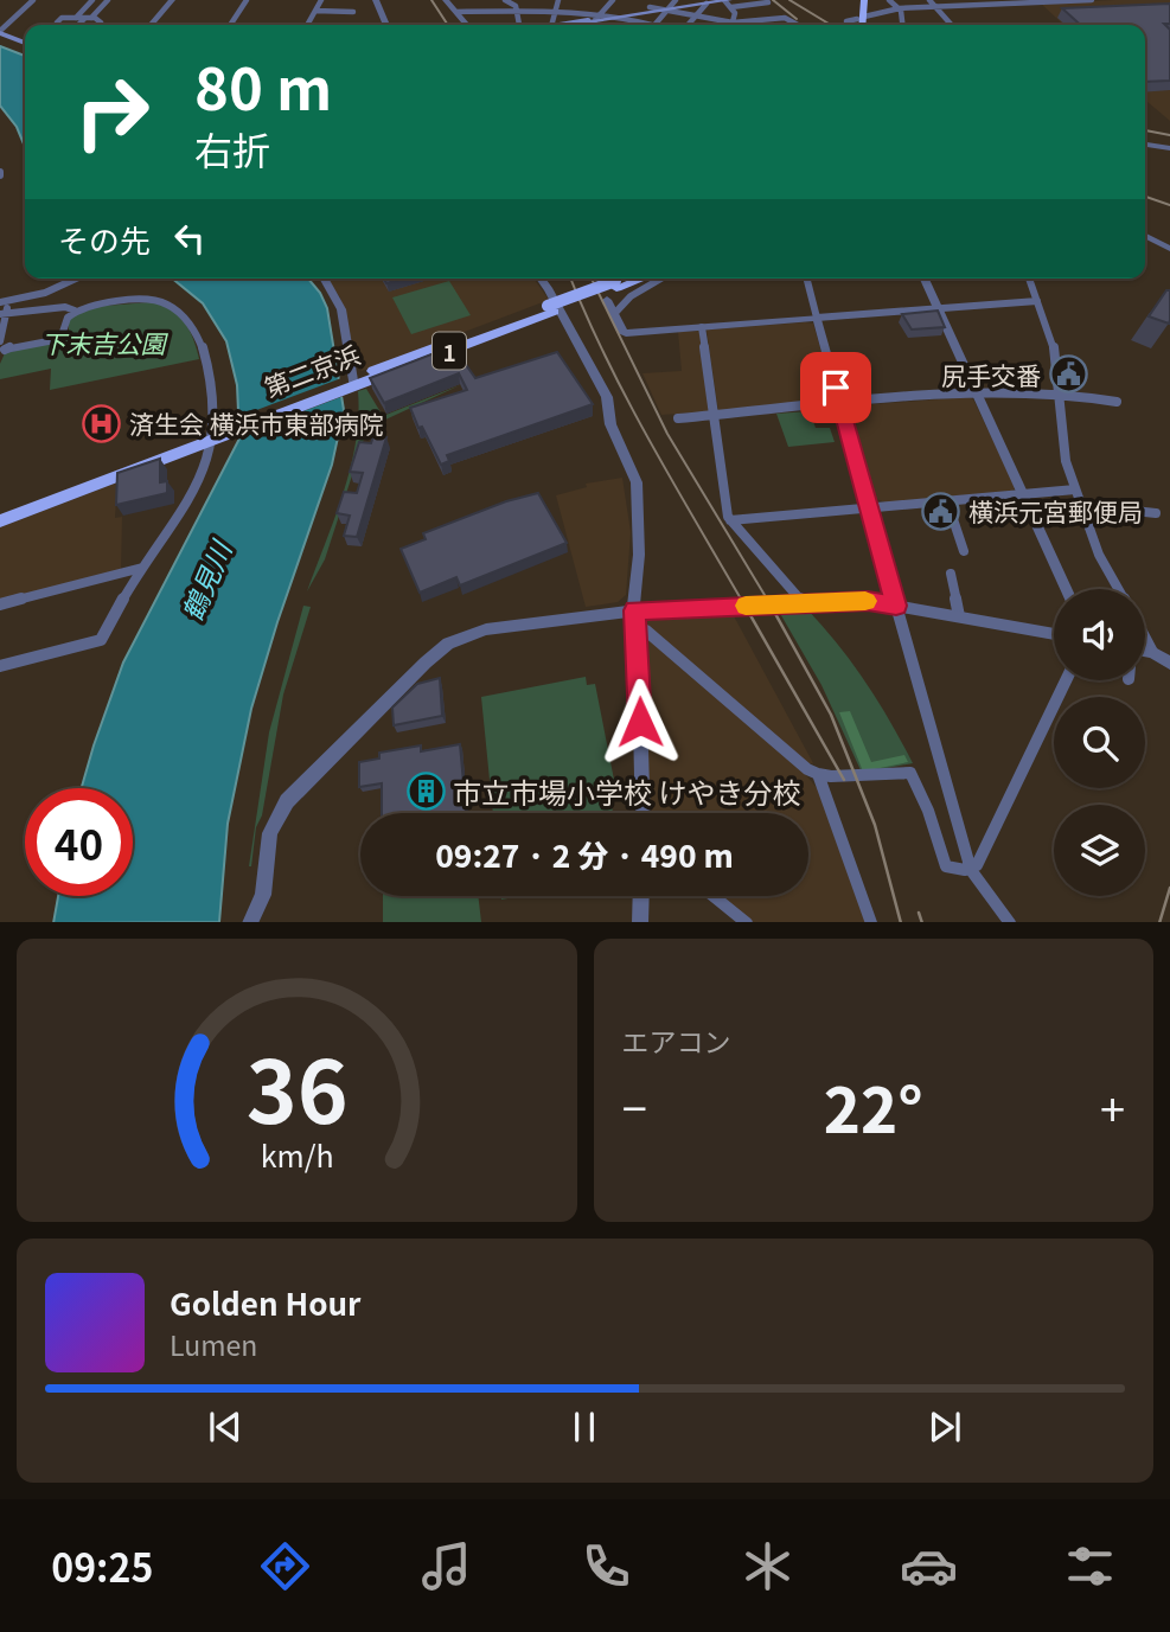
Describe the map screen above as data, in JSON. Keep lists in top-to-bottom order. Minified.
{"streets":{"highway":["1","第二京浜"]},"water":["鶴見川"],"parks":["下末吉公園"],"places":{"public building":["尻手交番","横浜元宮郵便局"],"hospital":["済生会 横浜市東部病院"],"building":["市立市場小学校 けやき分校"]},"page":{"turn":["80 m","右折"],"then":"その先","limit":"40","trip":"09:27 · 2 分 · 490 m","tile":"エアコン","heat":["−","22°","+"],"song":["Golden Hour","Lumen"],"tabs":"09:25","gauge":["36","km/h"]}}
